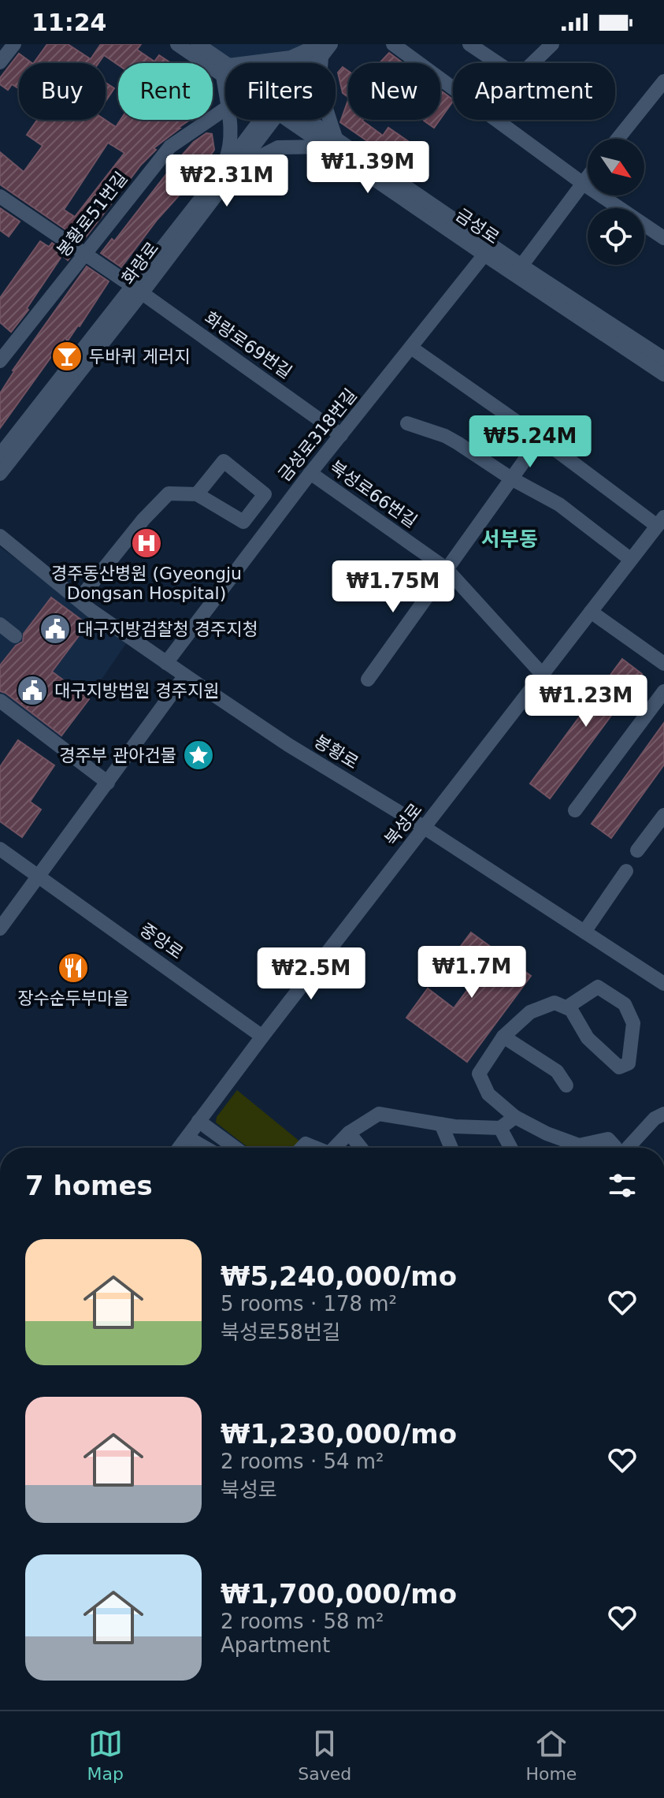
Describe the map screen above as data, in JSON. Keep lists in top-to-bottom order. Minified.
{"streets":{"street":["봉황로51번길","금성로","화랑로","화랑로69번길","금성로318번길","북성로66번길","봉황로","북성로","중앙로"]},"crossings":[["봉황로51번길","화랑로69번길"],["금성로","금성로318번길"],["화랑로","화랑로69번길"],["화랑로69번길","금성로318번길"],["금성로318번길","북성로66번길"],["금성로318번길","봉황로"],["북성로66번길","북성로"],["봉황로","북성로"],["북성로","중앙로"]],"districts":["서부동"],"places":{"bar":["두바퀴 게러지"],"hospital":["경주동산병원 (Gyeongju Dongsan Hospital)"],"public building":["대구지방검찰청 경주지청","대구지방법원 경주지원"],"place":["경주부 관아건물"],"restaurant":["장수순두부마을"]},"north":"bottom right","page":{"status":"11:24","chip":["Buy","Rent","Filters","New","Apartment"],"price":["₩1.39M","₩2.31M","₩5.24M","₩1.75M","₩1.23M","₩1.7M","₩2.5M"],"heading":"7 homes","list":[{"name":"₩5,240,000/mo","note":"5 rooms · 178 m² · 북성로58번길"},{"name":"₩1,230,000/mo","note":"2 rooms · 54 m² · 북성로"},{"name":"₩1,700,000/mo","note":"2 rooms · 58 m² · Apartment"}],"tabs":["Map","Saved","Home"]}}
